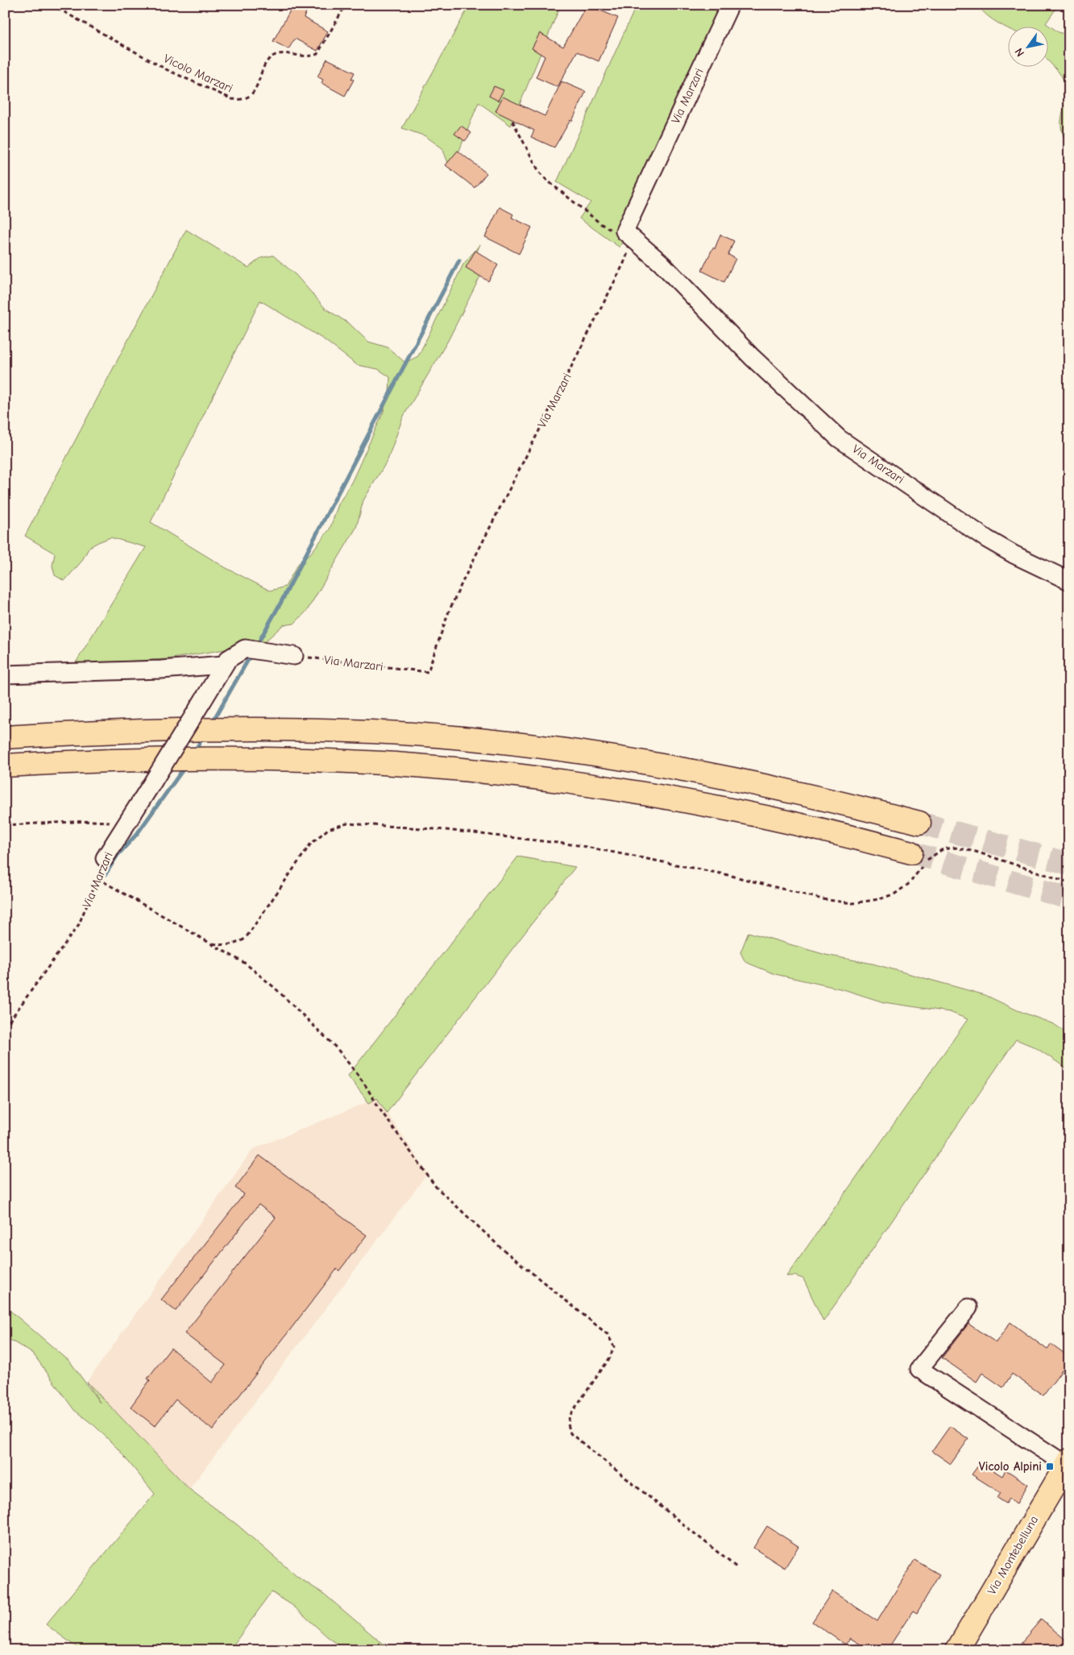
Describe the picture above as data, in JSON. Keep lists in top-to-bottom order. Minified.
{"streets":{"main road":["Via Montebelluna"],"street":["Via Marzari"],"path":["Vicolo Marzari"]},"places":{"transit":["Vicolo Alpini"]},"north":"bottom left"}
